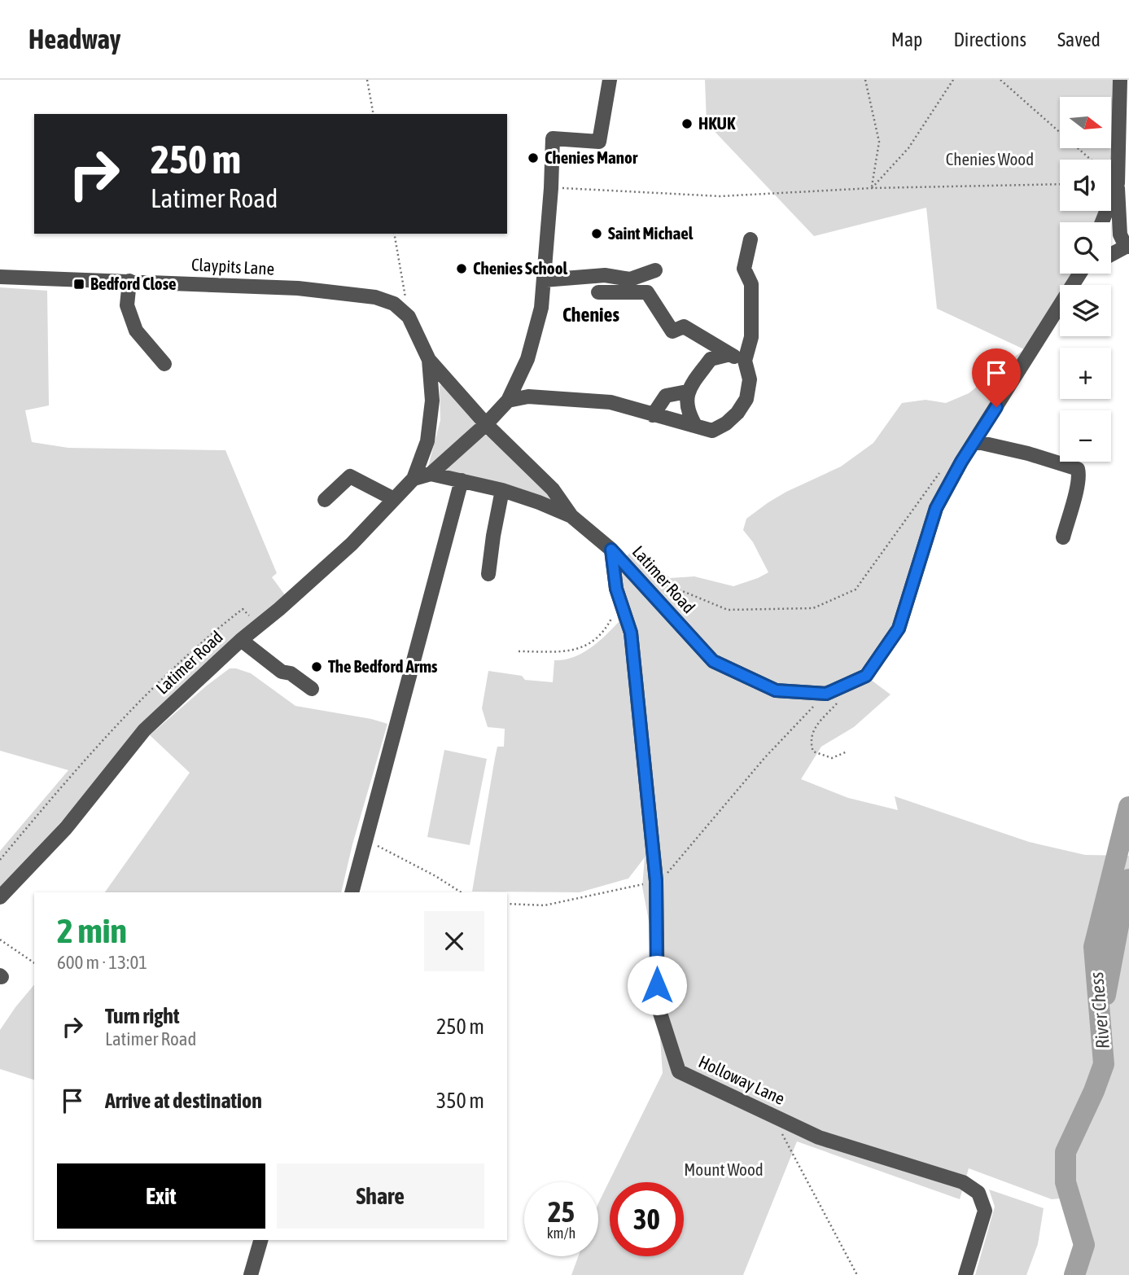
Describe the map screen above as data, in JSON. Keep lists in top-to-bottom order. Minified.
{"streets":{"street":["Claypits Lane","Latimer Road","Holloway Lane"]},"crossings":[["Claypits Lane","Latimer Road"],["Latimer Road","Holloway Lane"]],"districts":["Chenies"],"water":["River Chess"],"parks":["Chenies Wood","Mount Wood"],"places":{"other":["HKUK","Chenies Manor","Saint Michael","Chenies School","The Bedford Arms"],"transit":["Bedford Close"]},"north":"right","page":{"header":"Headway","nav":["Map","Directions","Saved"],"map_buttons":["+","−"],"turn":["250 m","Latimer Road"],"heading":["2 min","600 m · 13:01"],"list":[{"name":"Turn right","note":"Latimer Road","value":"250 m"},{"name":"Arrive at destination","value":"350 m"}],"buttons":["Exit","Share"],"speed":"25 km/h","limit":"30"}}
